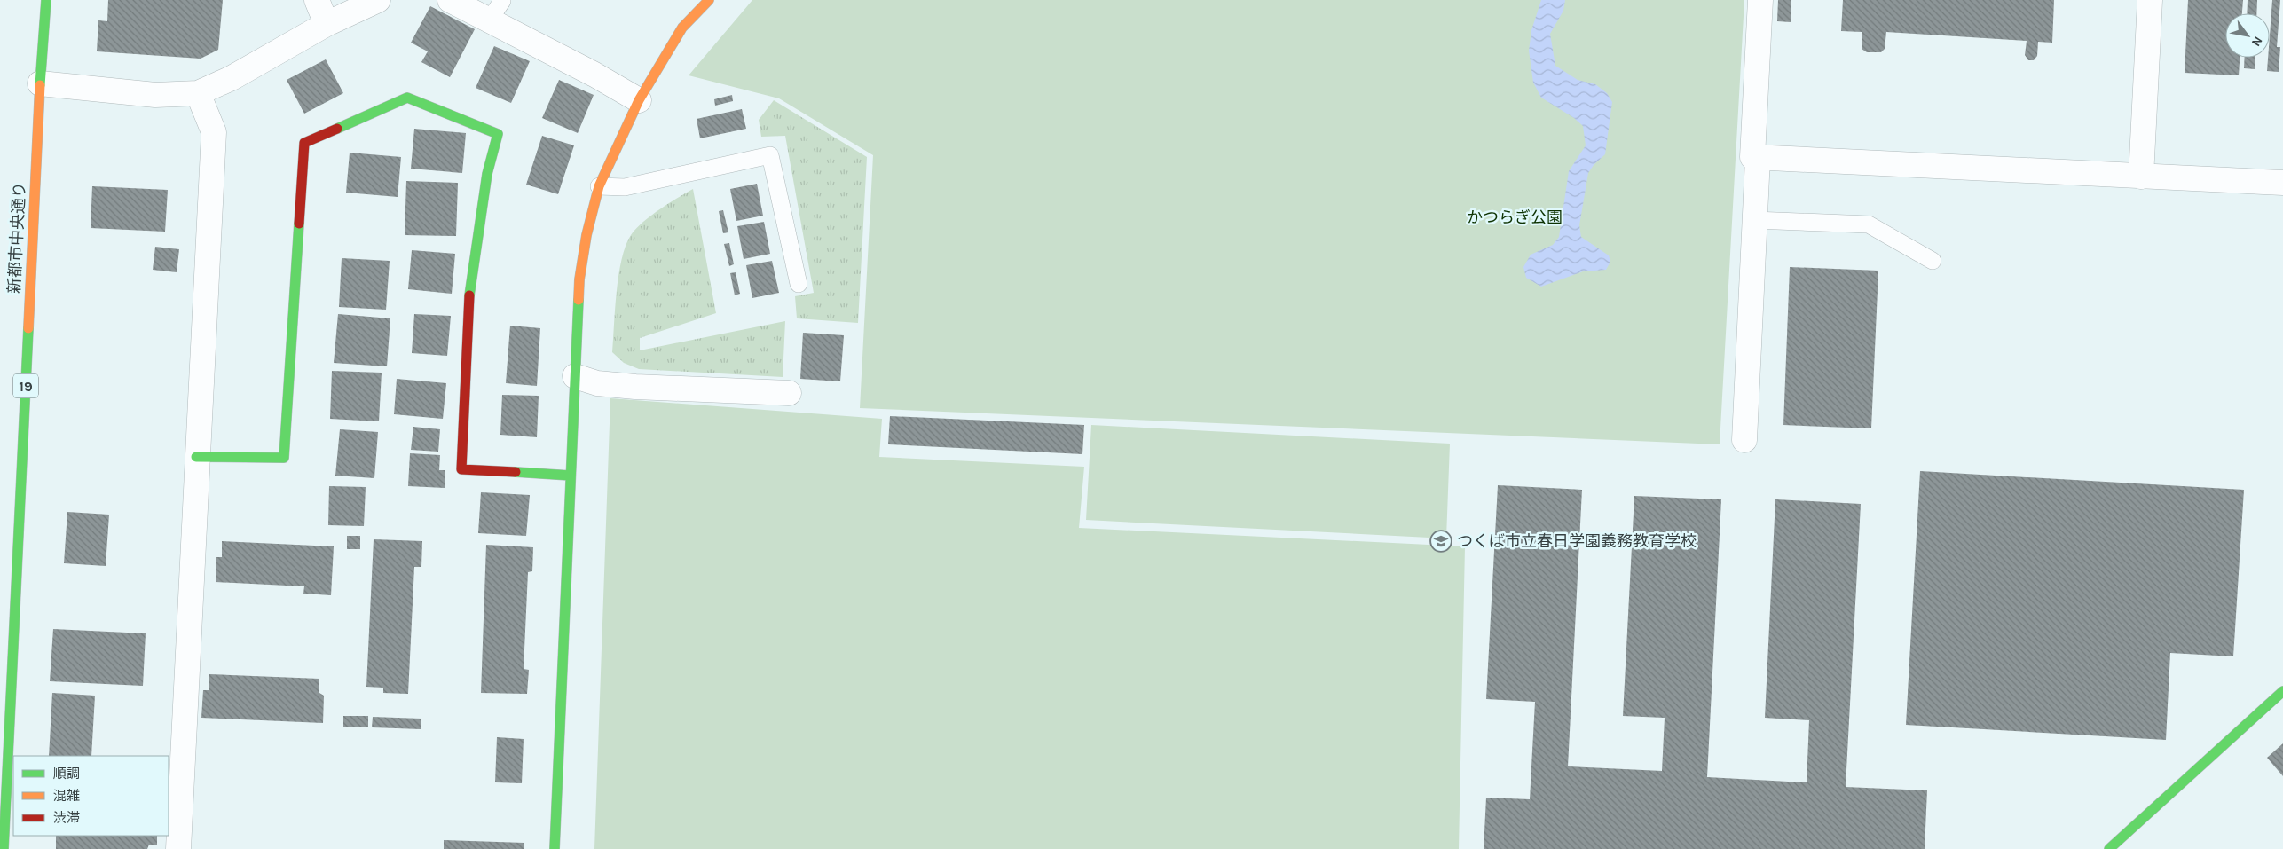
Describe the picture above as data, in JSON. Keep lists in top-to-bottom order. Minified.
{"streets":{"street":["新都市中央通り","19"]},"parks":["かつらぎ公園"],"places":{"school or university":["つくば市立春日学園義務教育学校"]},"legend":["順調","混雑","渋滞"],"north":"bottom right"}
